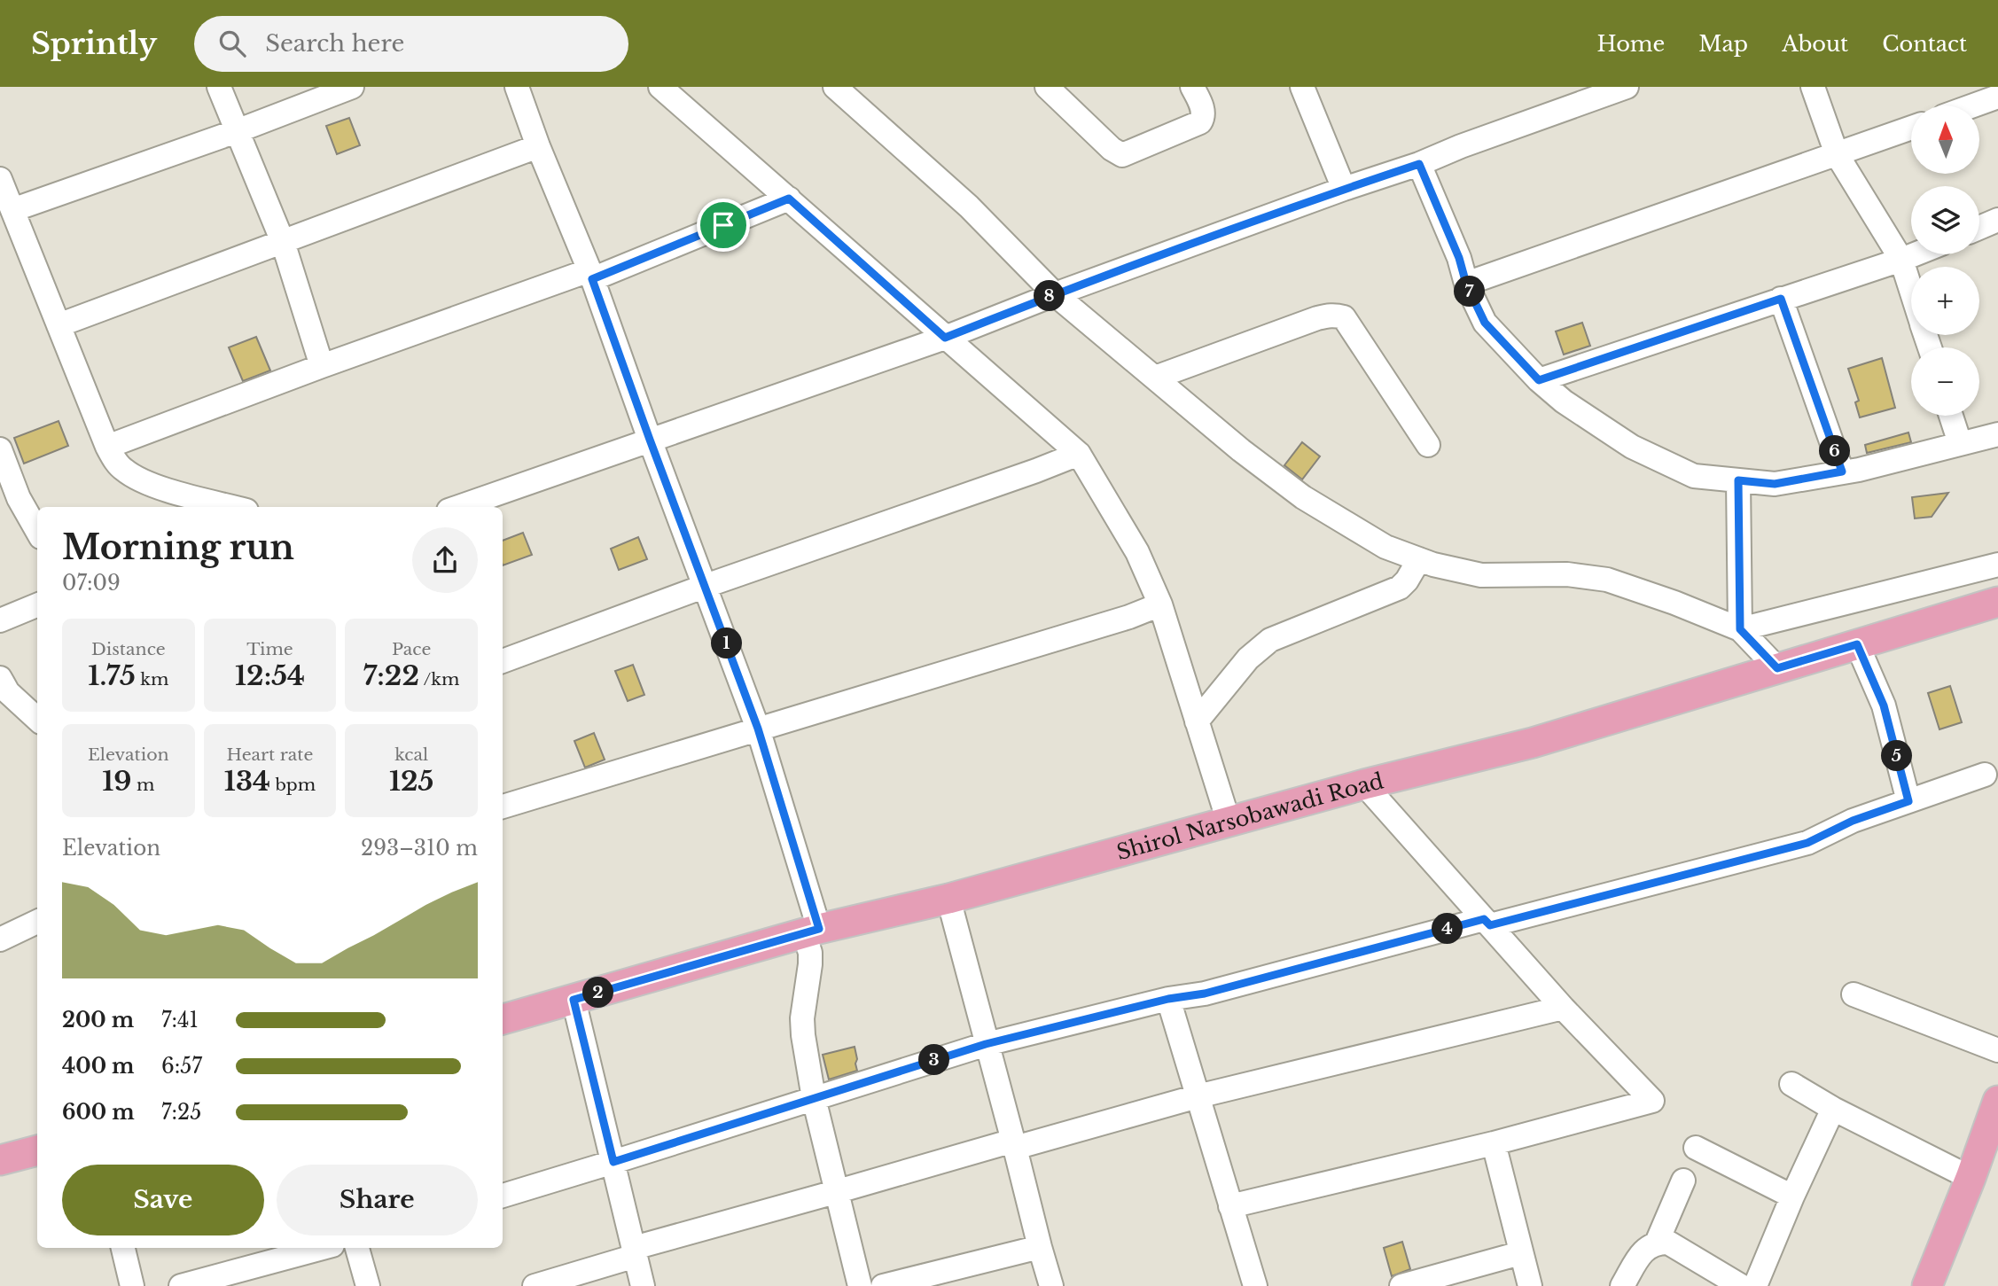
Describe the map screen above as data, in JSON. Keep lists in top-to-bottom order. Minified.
{"streets":{"main road":["Shirol Narsobawadi Road"]},"north":"top","page":{"header":"Sprintly","search":"Search here","nav":["Home","Map","About","Contact"],"map_buttons":["+","−"],"pins":["7","8","6","1","5","4","2","3"],"heading":["Morning run","07:09"],"stats":[["Distance","1.75 km"],["Time","12:54"],["Pace","7:22 /km"],["Elevation","19 m"],["Heart rate","134 bpm"],["kcal","125"]],"chart":["Elevation","293–310 m"],"list":[{"name":"200 m","note":"7:41"},{"name":"400 m","note":"6:57"},{"name":"600 m","note":"7:25"}],"buttons":["Save","Share"]}}
